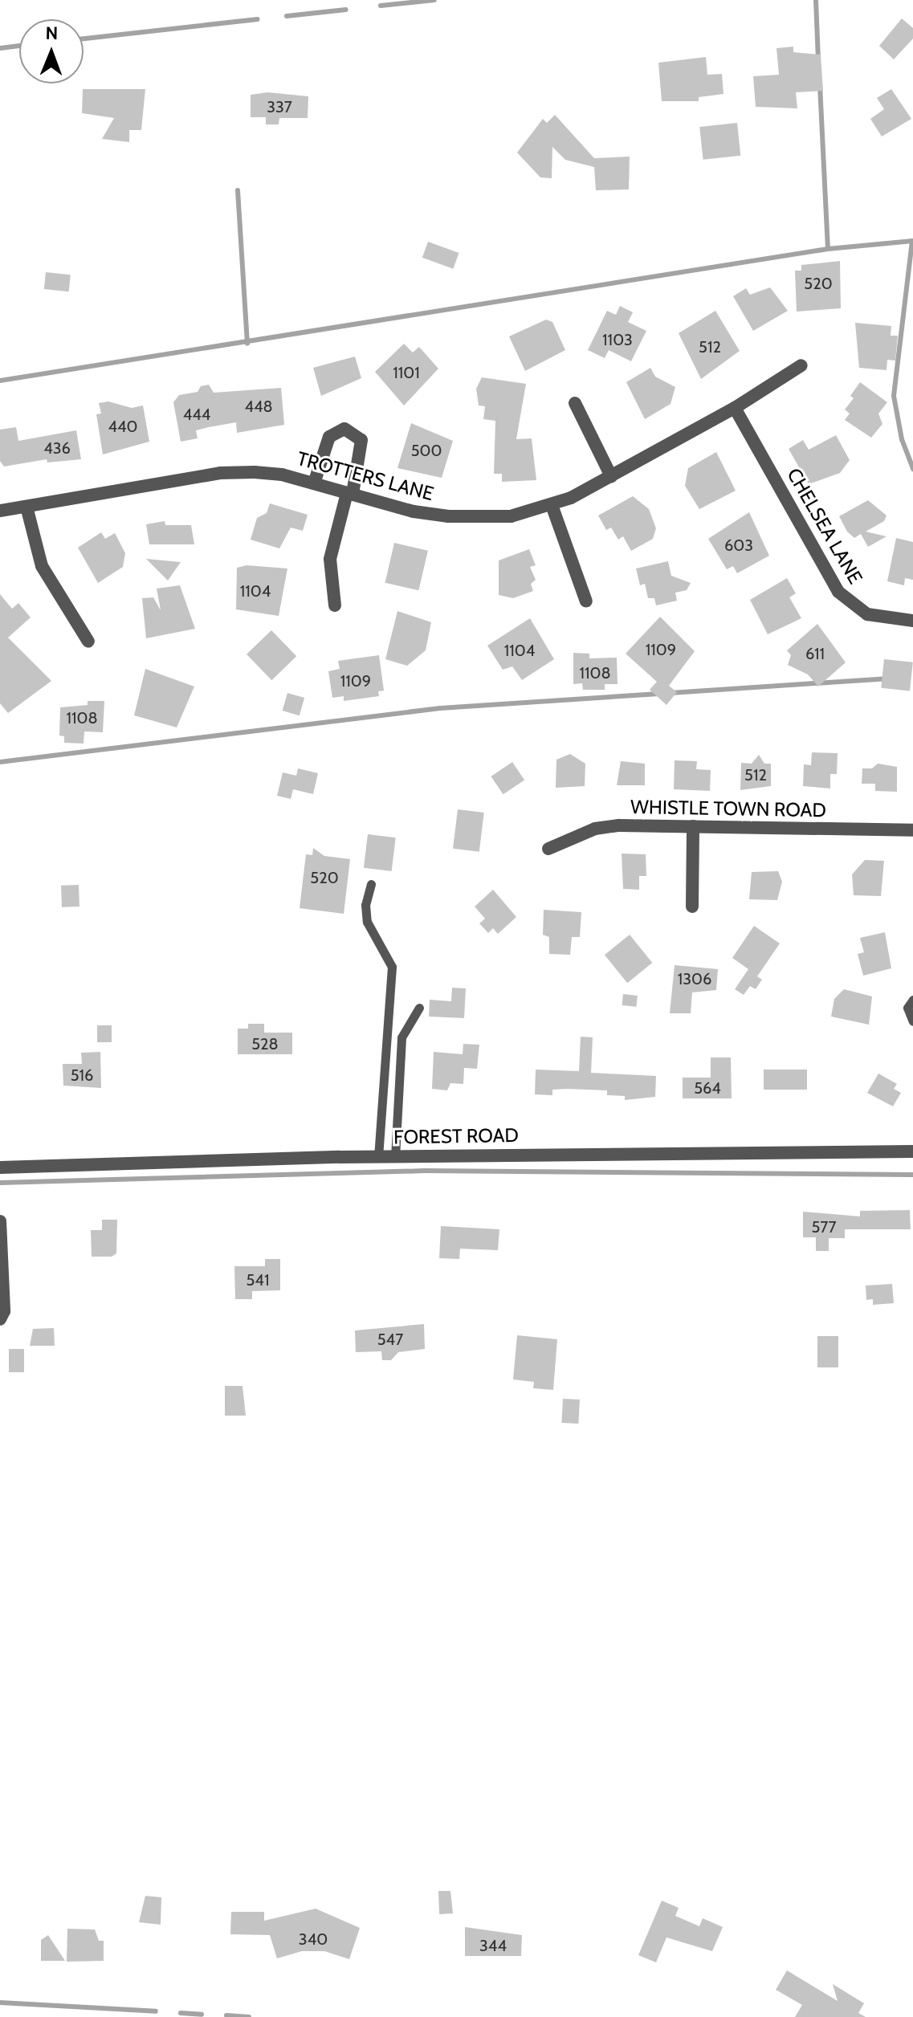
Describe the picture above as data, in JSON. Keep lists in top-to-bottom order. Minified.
{"streets":{"street":["TROTTERS LANE","CHELSEA LANE","WHISTLE TOWN ROAD","FOREST ROAD"]},"crossings":[["TROTTERS LANE","CHELSEA LANE"]],"house_numbers":["337","520","1103","512","1101","448","444","440","436","500","603","1104","1109","1104","611","1108","1109","1108","512","520","1306","528","516","564","577","541","547","340","344"],"north":"top"}
